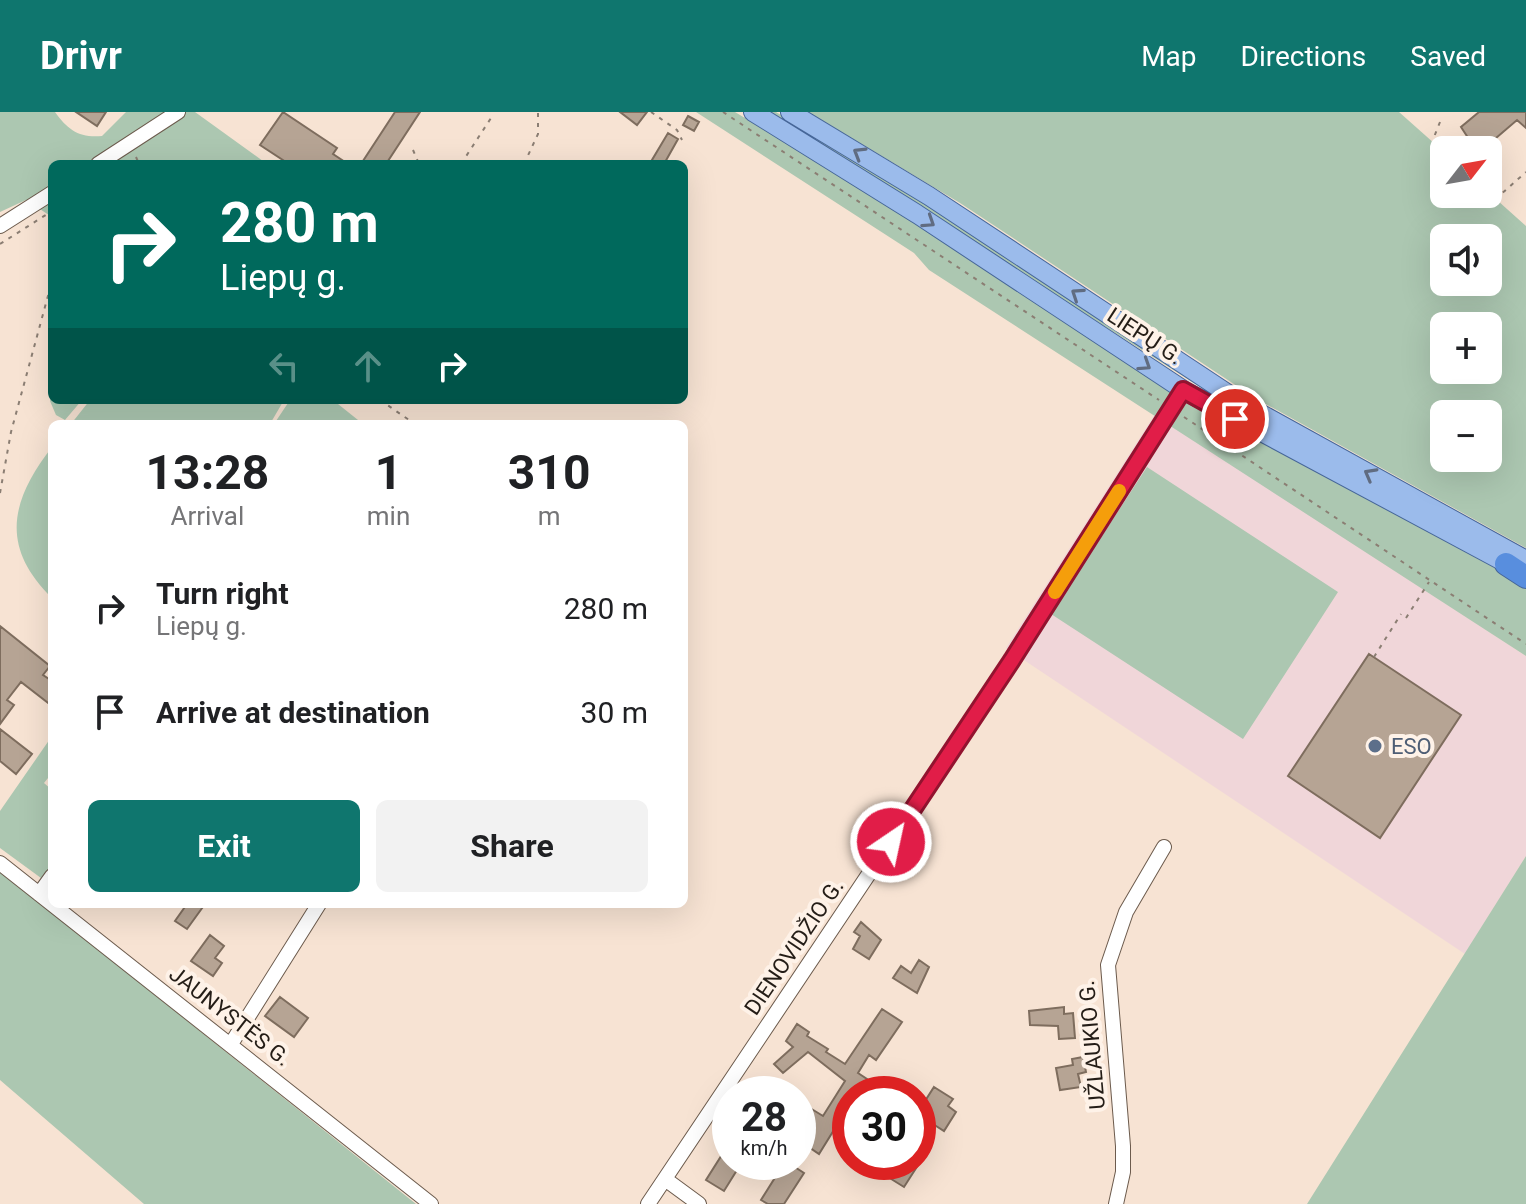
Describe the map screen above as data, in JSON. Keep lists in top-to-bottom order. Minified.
{"streets":{"main road":["LIEPŲ G."],"street":["DIENOVIDŽIO G.","JAUNYSTĖS G.","UŽLAUKIO G."]},"crossings":[["LIEPŲ G.","DIENOVIDŽIO G."]],"places":["ESO"],"north":"top right","page":{"header":"Drivr","nav":["Map","Directions","Saved"],"map_buttons":["+","−"],"turn":["280 m","Liepų g."],"eta":["13:28","Arrival","1","min","310","m"],"list":[{"name":"Turn right","note":"Liepų g.","value":"280 m"},{"name":"Arrive at destination","value":"30 m"}],"buttons":["Exit","Share"],"speed":"28 km/h","limit":"30"}}
